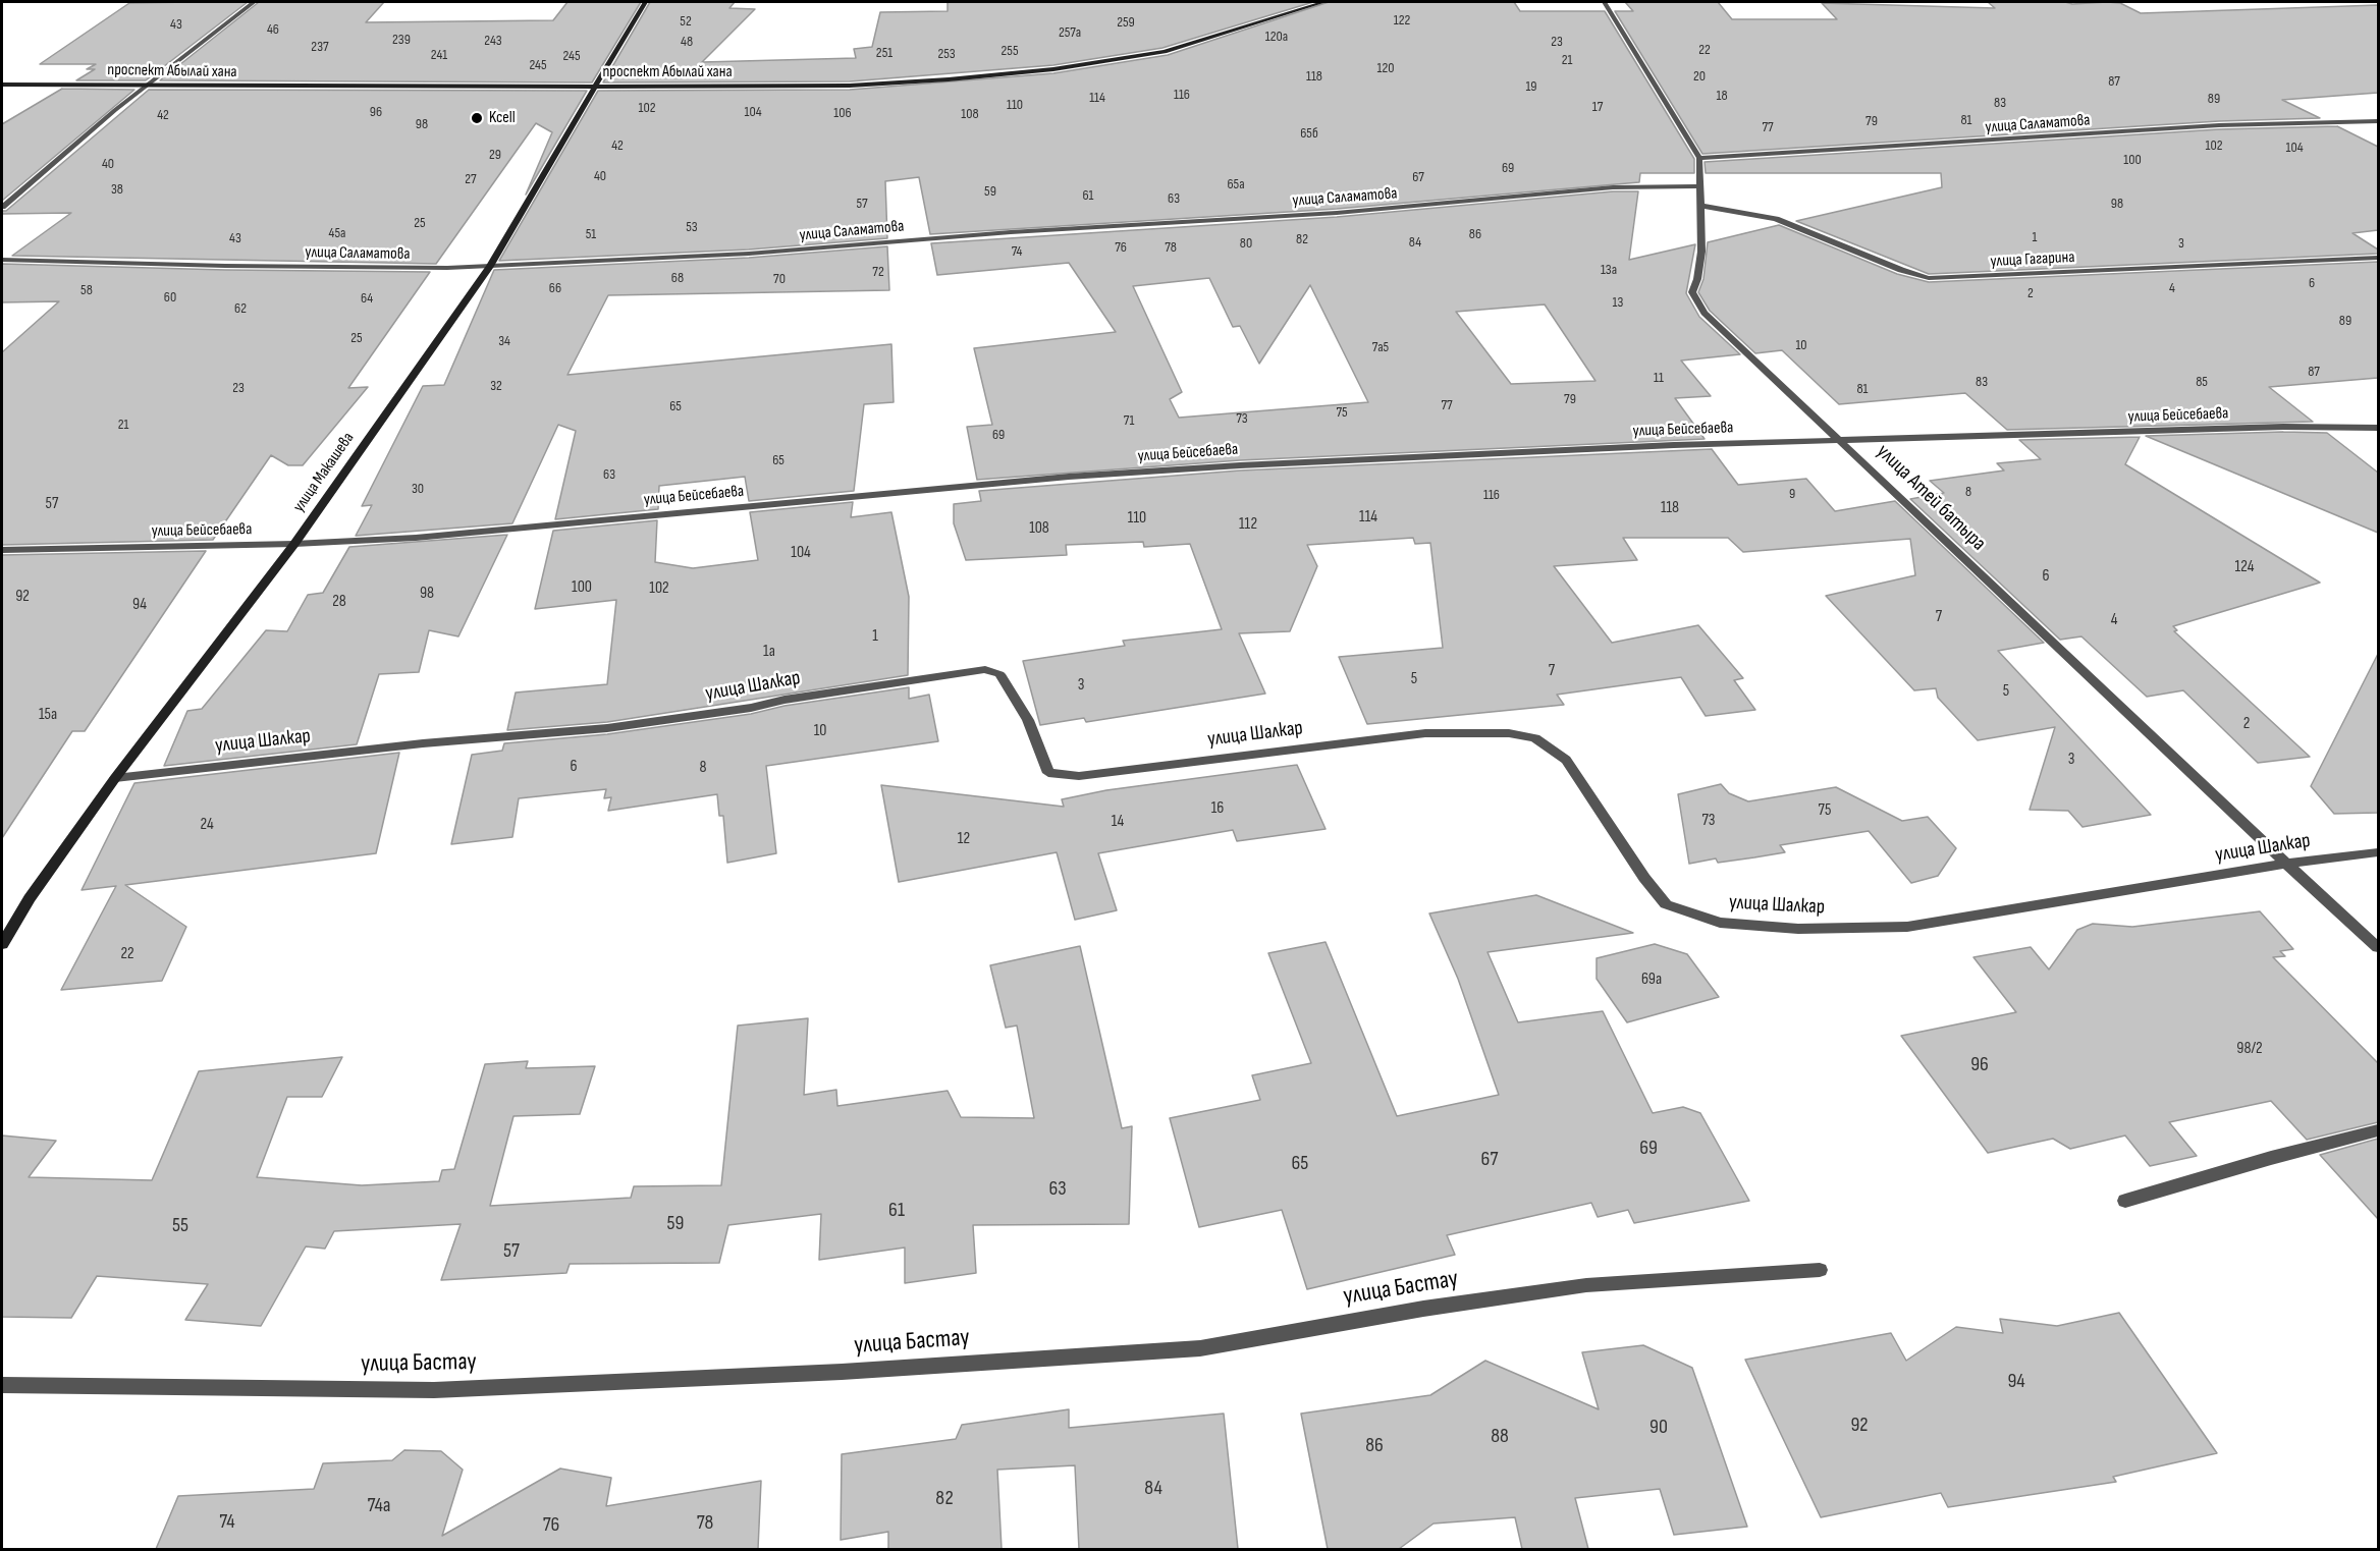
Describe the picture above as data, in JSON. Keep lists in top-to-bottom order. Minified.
{"streets":{"street":["проспект Абылай хана","улица Саламатова","улица Гагарина","улица Бейсебаева","улица Макашева","улица Атей батыра","улица Шалкар","улица Бастау"]},"crossings":[["проспект Абылай хана","улица Макашева"],["улица Саламатова","улица Макашева"],["улица Саламатова","улица Атей батыра"],["улица Гагарина","улица Атей батыра"],["улица Бейсебаева","улица Макашева"],["улица Бейсебаева","улица Атей батыра"],["улица Макашева","улица Шалкар"],["улица Атей батыра","улица Шалкар"]],"places":["Kcell"],"house_numbers":["122","52","259","43","46","257а","120а","239","243","48","23","237","22","255","251","253","241","245","21","245","120","118","20","87","19","116","18","114","89","83","110","17","102","96","104","106","108","42","81","79","98","77","65б","42","102","104","29","100","40","69","40","67","27","65а","38","59","61","63","57","98","25","53","45а","51","86","1","43","82","84","80","3","76","78","74","13а","72","68","70","6","66","4","58","2","60","64","13","62","89","25","34","10","7а5","87","11","83","85","32","23","81","79","77","65","75","73","71","21","69","65","63","30","8","9","116","57","118","114","110","112","108","104","124","6","100","102","98","92","28","94","7","4","1","1а","7","5","3","5","15а","2","10","3","6","8","16","75","73","14","24","12","22","69а","98/2","96","69","67","65","63","61","59","55","57","94","92","90","88","86","84","82","74а","74","78","76"]}
